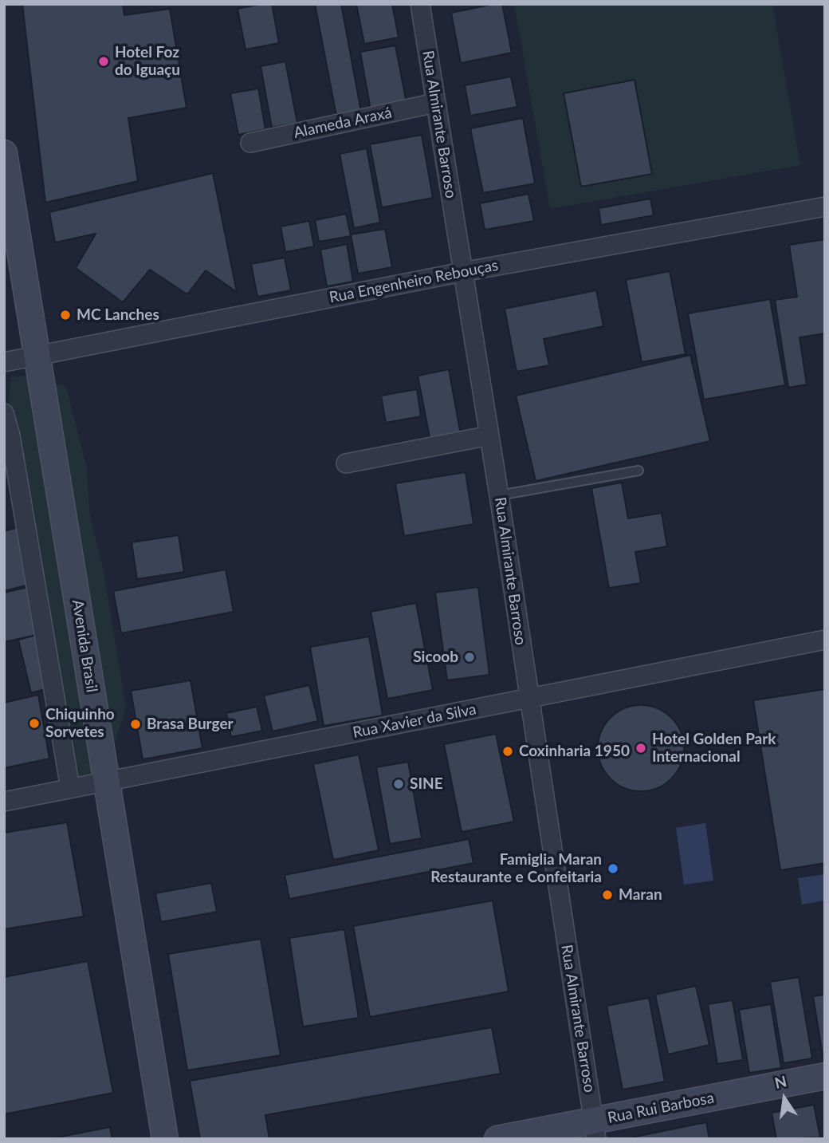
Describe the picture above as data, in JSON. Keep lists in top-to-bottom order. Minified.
{"streets":{"street":["Alameda Araxá","Rua Almirante Barroso","Rua Engenheiro Rebouças","Avenida Brasil","Rua Xavier da Silva","Rua Rui Barbosa"]},"crossings":[["Alameda Araxá","Rua Almirante Barroso"],["Rua Almirante Barroso","Rua Engenheiro Rebouças"],["Rua Almirante Barroso","Rua Xavier da Silva"],["Rua Almirante Barroso","Rua Rui Barbosa"],["Rua Engenheiro Rebouças","Avenida Brasil"],["Avenida Brasil","Rua Xavier da Silva"]],"places":["Hotel Foz do Iguaçu","MC Lanches","Sicoob","Chiquinho Sorvetes","Brasa Burger","Hotel Golden Park Internacional","Coxinharia 1950","SINE","Famiglia Maran Restaurante e Confeitaria","Maran"],"north":"top"}
